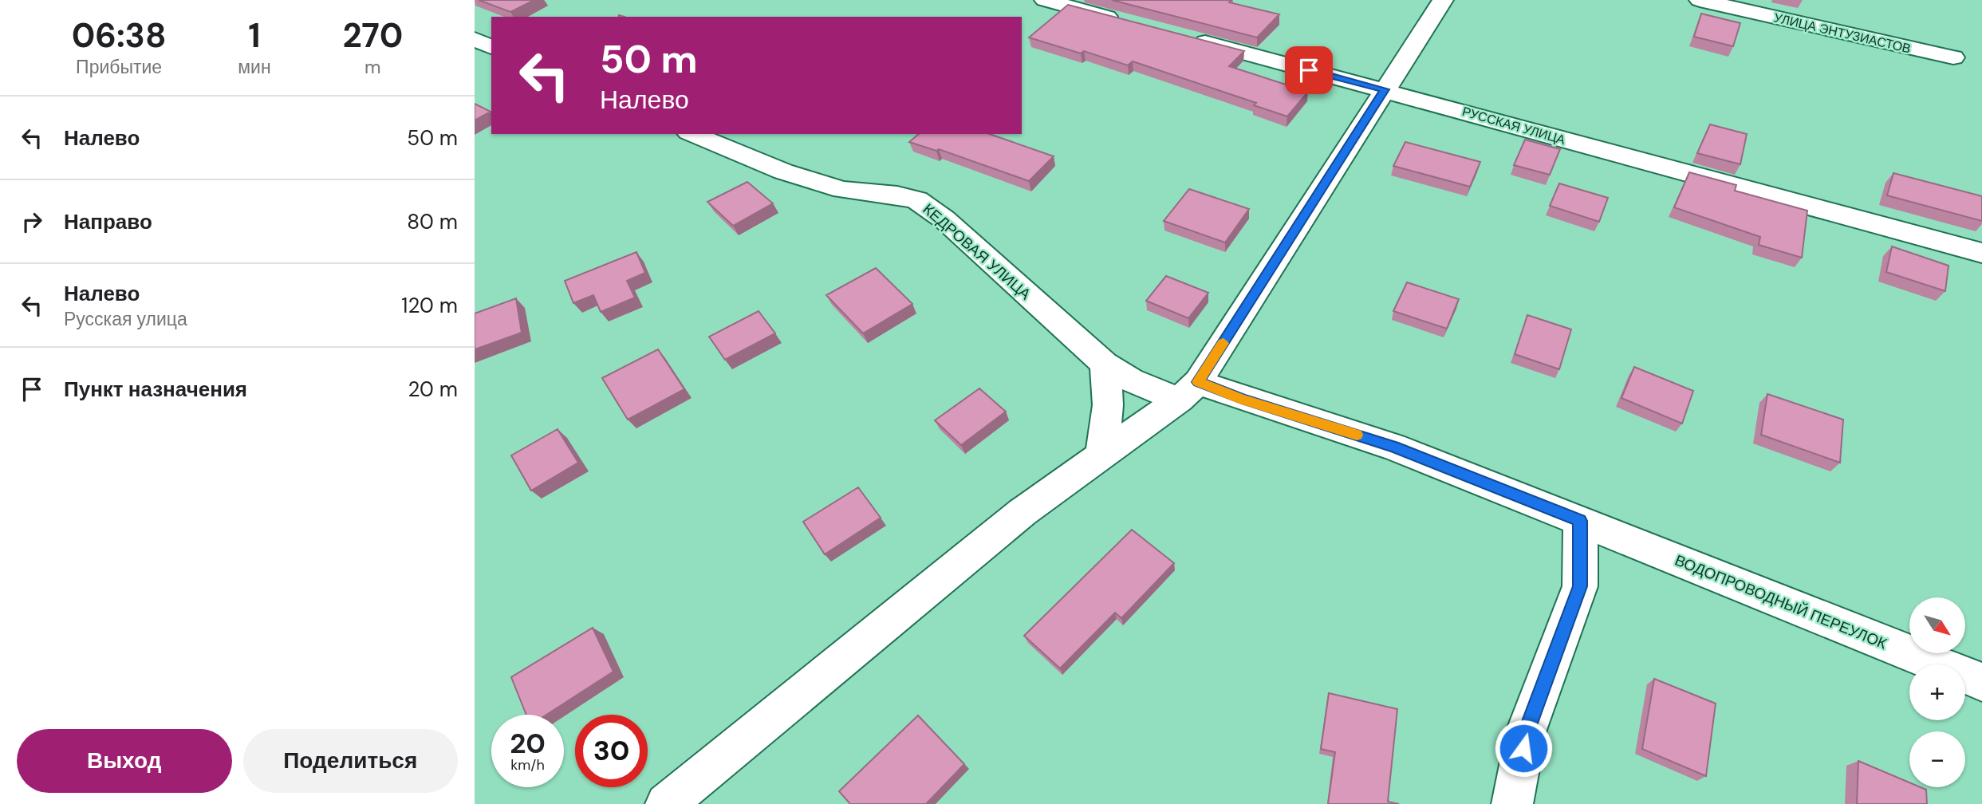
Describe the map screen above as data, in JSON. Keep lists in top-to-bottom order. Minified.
{"streets":{"street":["УЛИЦА ЭНТУЗИАСТОВ","РУССКАЯ УЛИЦА","КЕДРОВАЯ УЛИЦА","ВОДОПРОВОДНЫЙ ПЕРЕУЛОК"]},"crossings":[["КЕДРОВАЯ УЛИЦА","ВОДОПРОВОДНЫЙ ПЕРЕУЛОК"]],"north":"bottom right","page":{"eta":["06:38","Прибытие","1","мин","270","m"],"turn":["50 m","Налево"],"list":[{"name":"Налево","value":"50 m"},{"name":"Направо","value":"80 m"},{"name":"Налево","note":"Русская улица","value":"120 m"},{"name":"Пункт назначения","value":"20 m"}],"map_buttons":["+","−"],"speed":"20 km/h","limit":"30","buttons":["Выход","Поделиться"]}}
